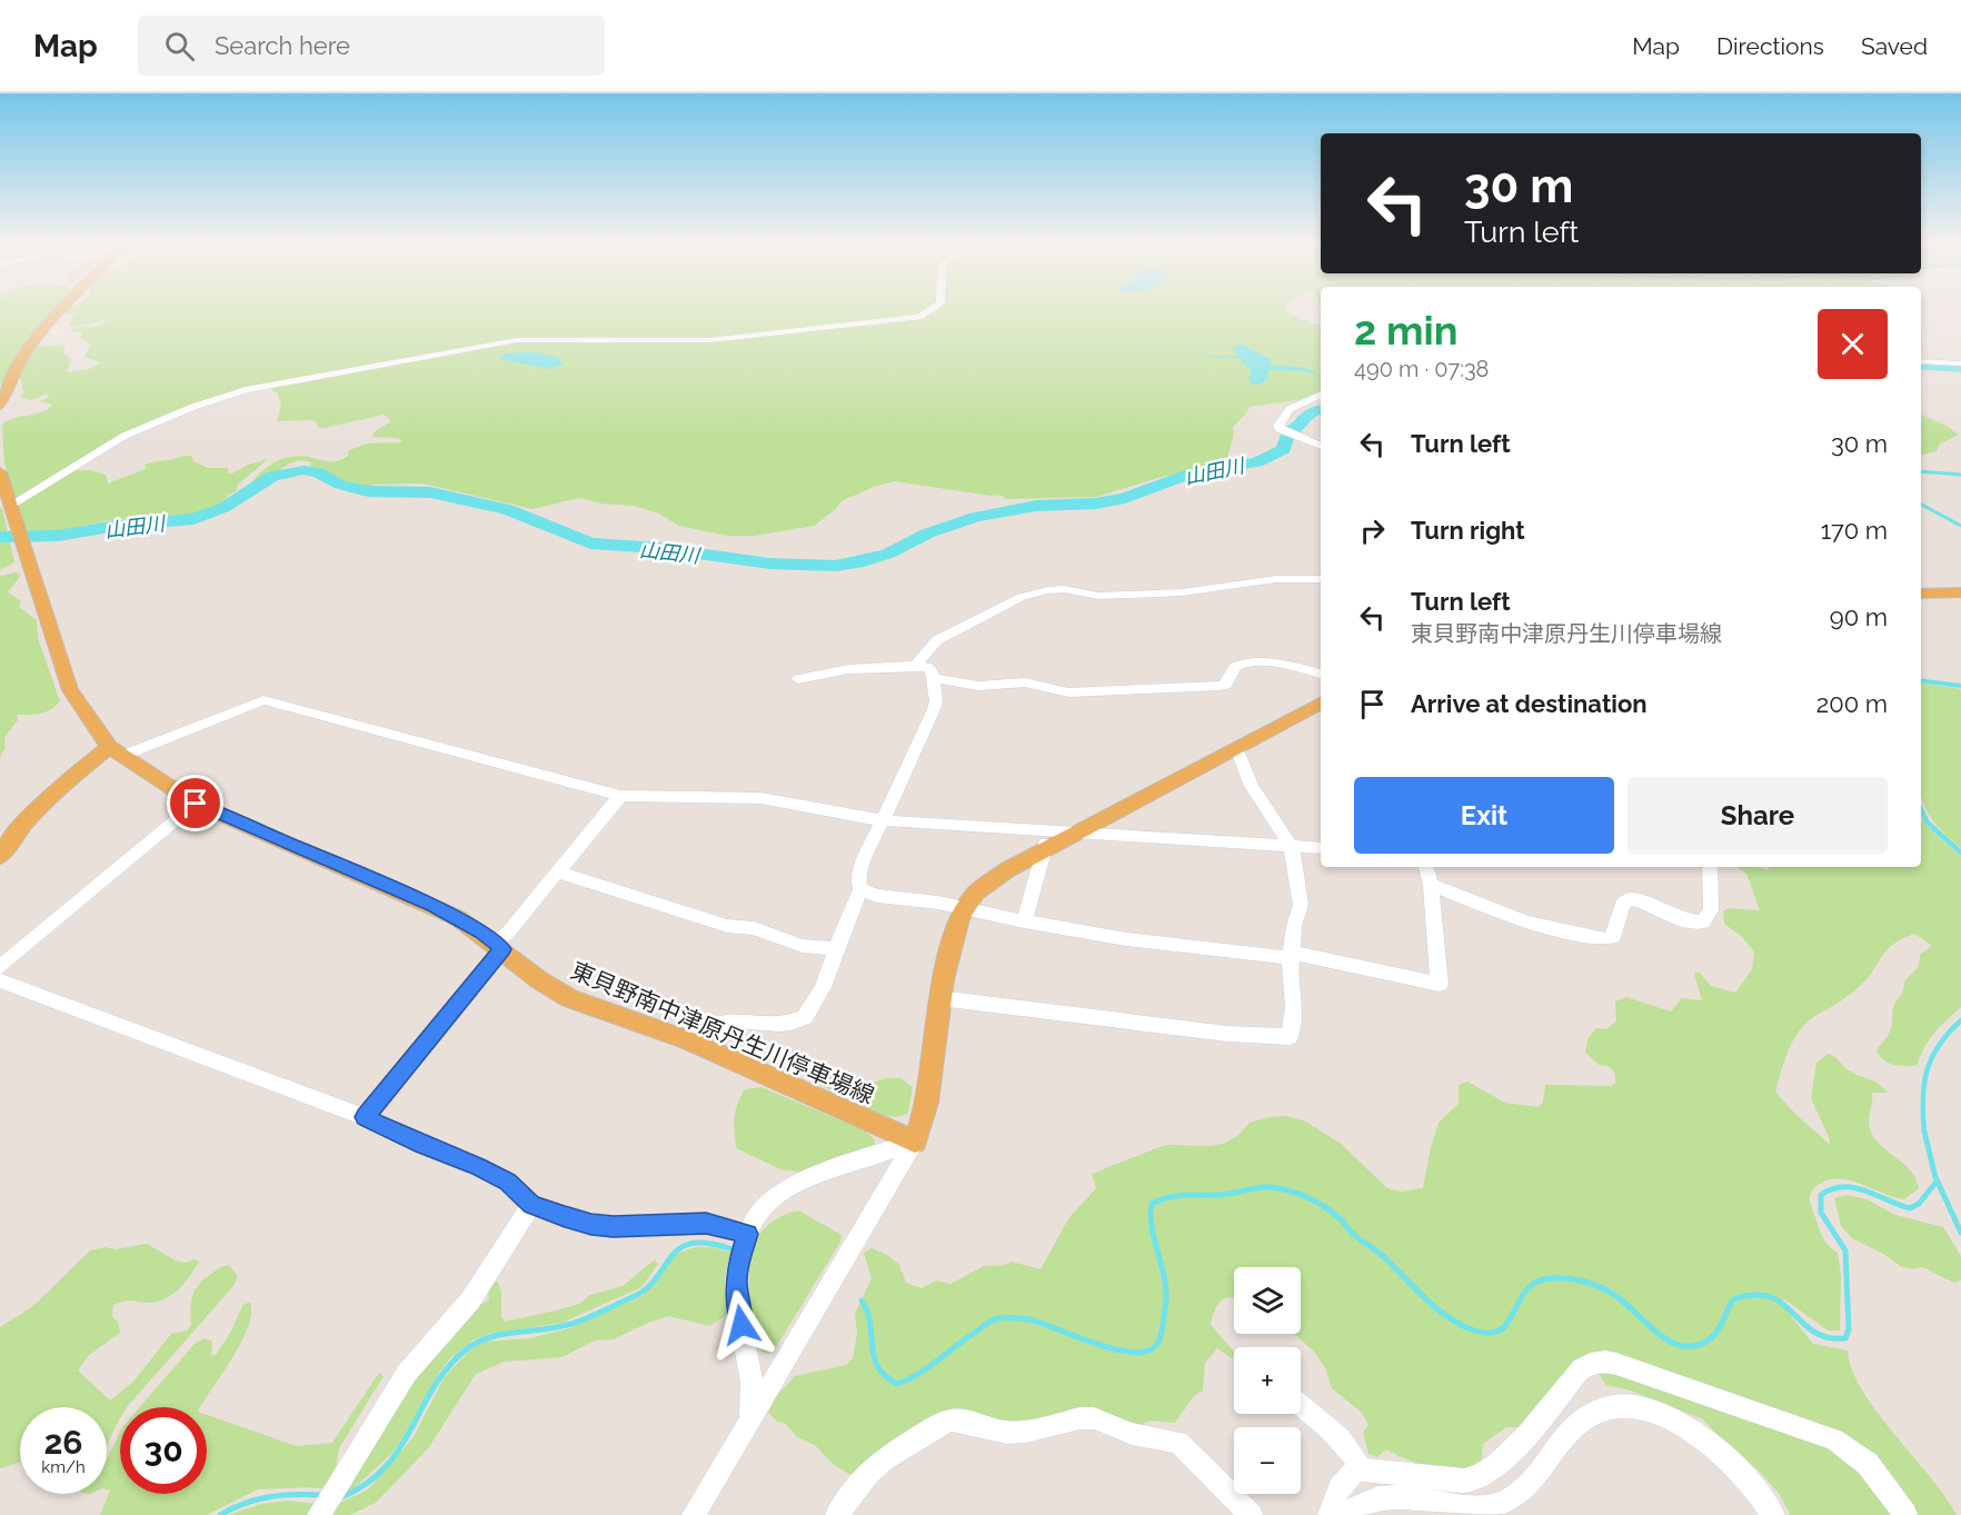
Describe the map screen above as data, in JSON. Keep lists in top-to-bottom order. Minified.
{"streets":{"main road":["東貝野南中津原丹生川停車場線"]},"water":["山田川"],"page":{"header":"Map","search":"Search here","nav":["Map","Directions","Saved"],"turn":["30 m","Turn left"],"heading":["2 min","490 m · 07:38"],"list":[{"name":"Turn left","value":"30 m"},{"name":"Turn right","value":"170 m"},{"name":"Turn left","note":"東貝野南中津原丹生川停車場線","value":"90 m"},{"name":"Arrive at destination","value":"200 m"}],"buttons":["Exit","Share"],"map_buttons":["+","−"],"speed":"26 km/h","limit":"30"}}
